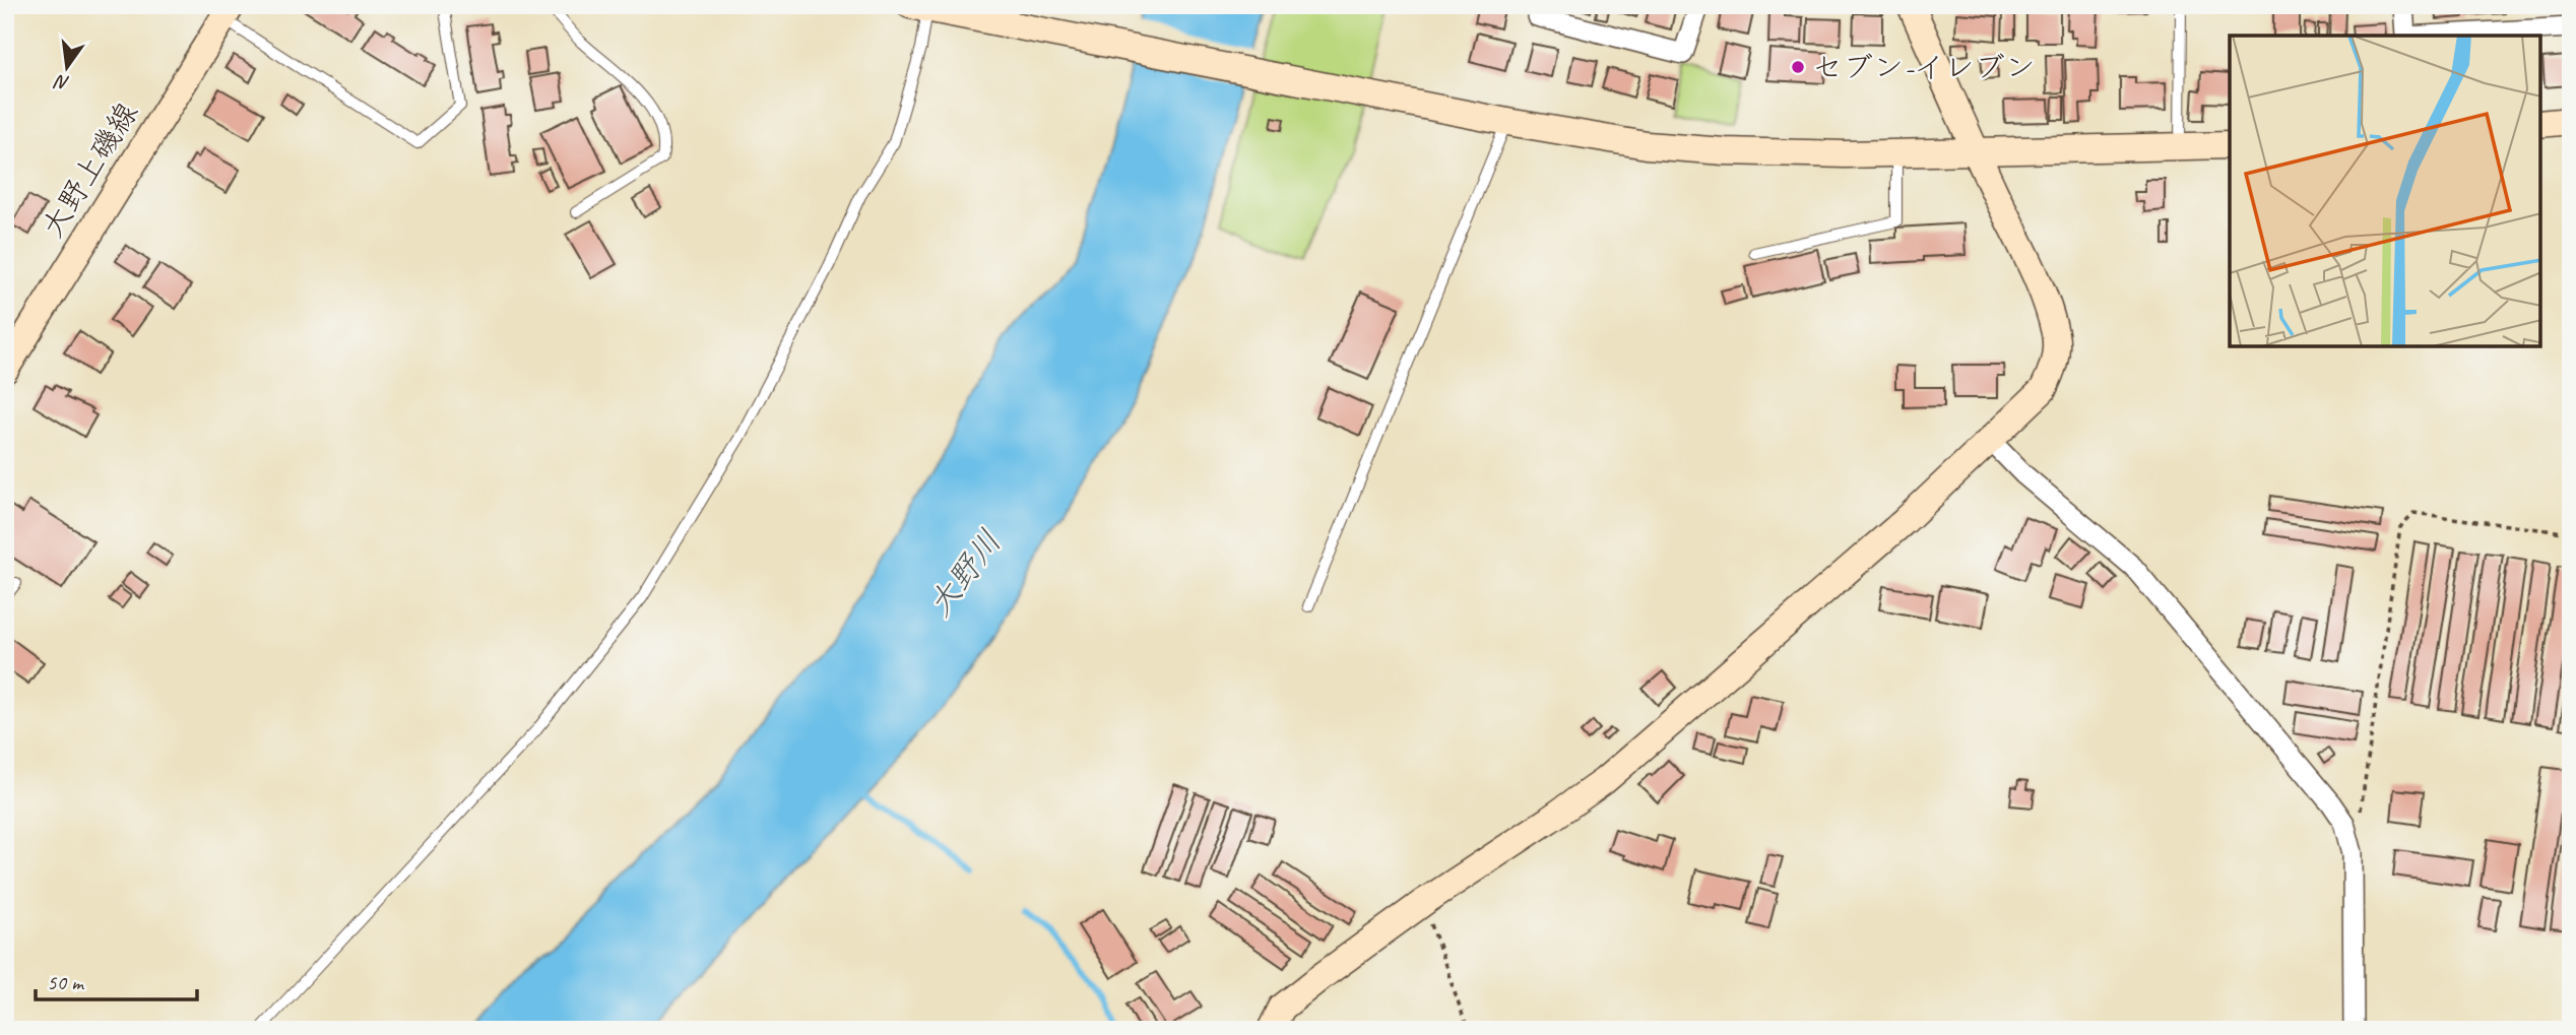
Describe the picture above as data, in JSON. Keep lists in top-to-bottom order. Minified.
{"streets":{"street":["大野上磯線"]},"water":["大野川"],"places":["セブン-イレブン"],"scale_bar":"50 m","north":"bottom"}
